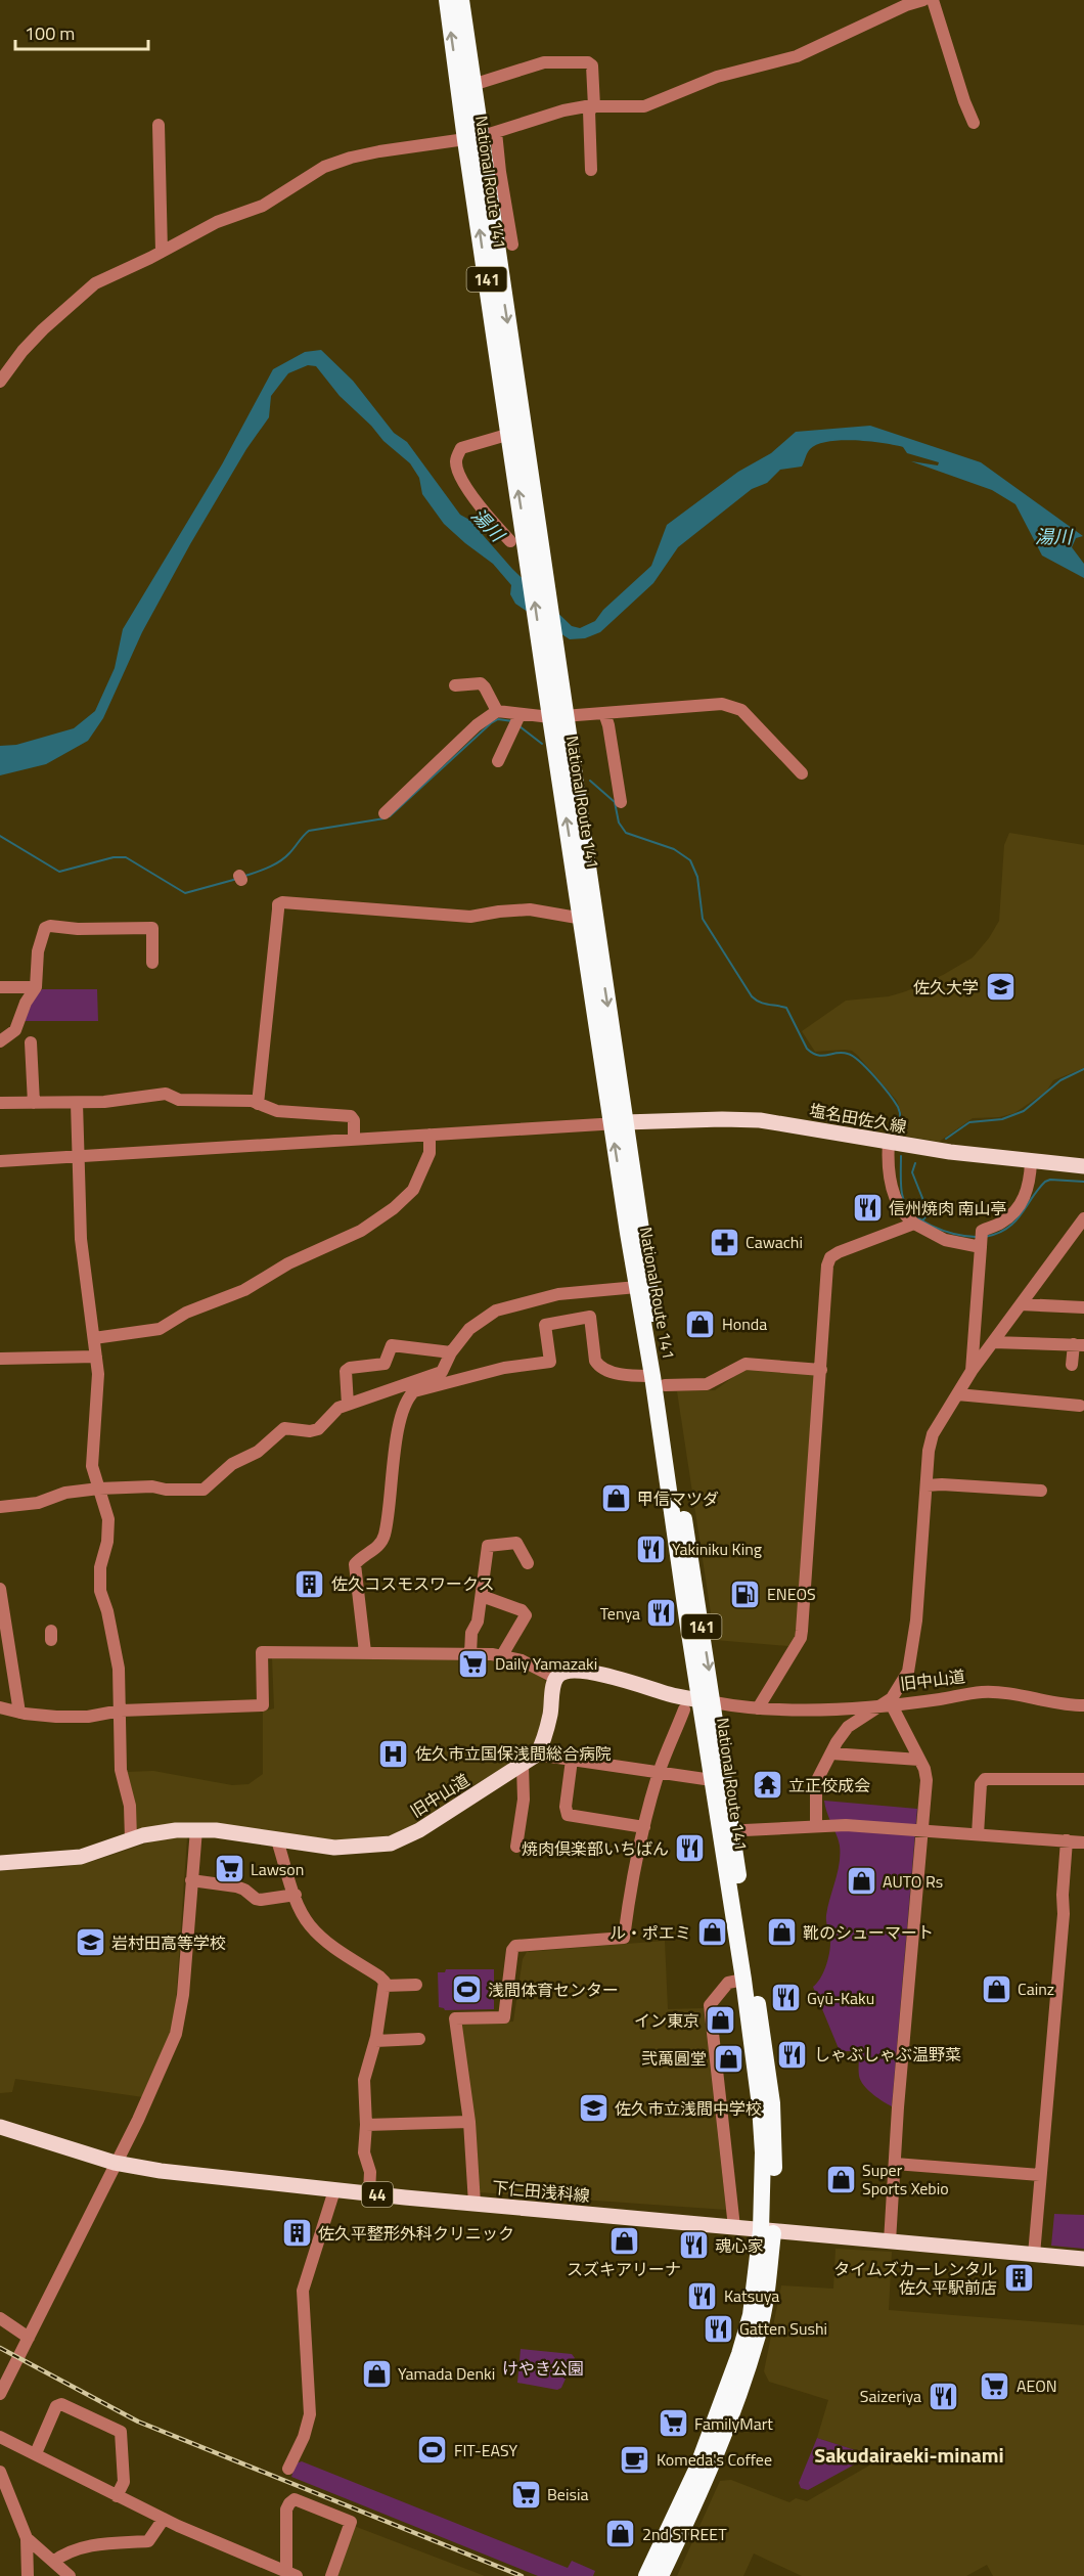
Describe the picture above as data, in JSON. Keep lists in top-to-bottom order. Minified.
{"streets":{"highway":["National Route 141","141"],"main road":["塩名田佐久線","旧中山道","下仁田浅科線","44"]},"crossings":[["National Route 141","塩名田佐久線"],["National Route 141","旧中山道"],["National Route 141","下仁田浅科線"]],"districts":["Sakudairaeki-minami"],"water":["湯川"],"parks":["けやき公園"],"places":{"school or university":["佐久大学","岩村田高等学校","佐久市立浅間中学校"],"restaurant":["信州焼肉 南山亭","Yakiniku King","Tenya","焼肉倶楽部いちばん","Gyū-Kaku","しゃぶしゃぶ温野菜","魂心家","Katsuya","Gatten Sushi","Saizeriya"],"pharmacy":["Cawachi"],"shop":["Honda","甲信マツダ","AUTO Rs","ル・ポエミ","靴のシューマート","Cainz","イン東京","弐萬圓堂","Super Sports Xebio","スズキアリーナ","Yamada Denki","2nd STREET"],"building":["佐久コスモスワークス","佐久平整形外科クリニック","タイムズカーレンタル 佐久平駅前店"],"fuel station":["ENEOS"],"supermarket":["Daily Yamazaki","Lawson","AEON","FamilyMart","Beisia"],"hospital":["佐久市立国保浅間総合病院"],"temple":["立正佼成会"],"sports":["浅間体育センター","FIT-EASY"],"cafe":["Komeda's Coffee"]},"scale_bar":"100 m"}
